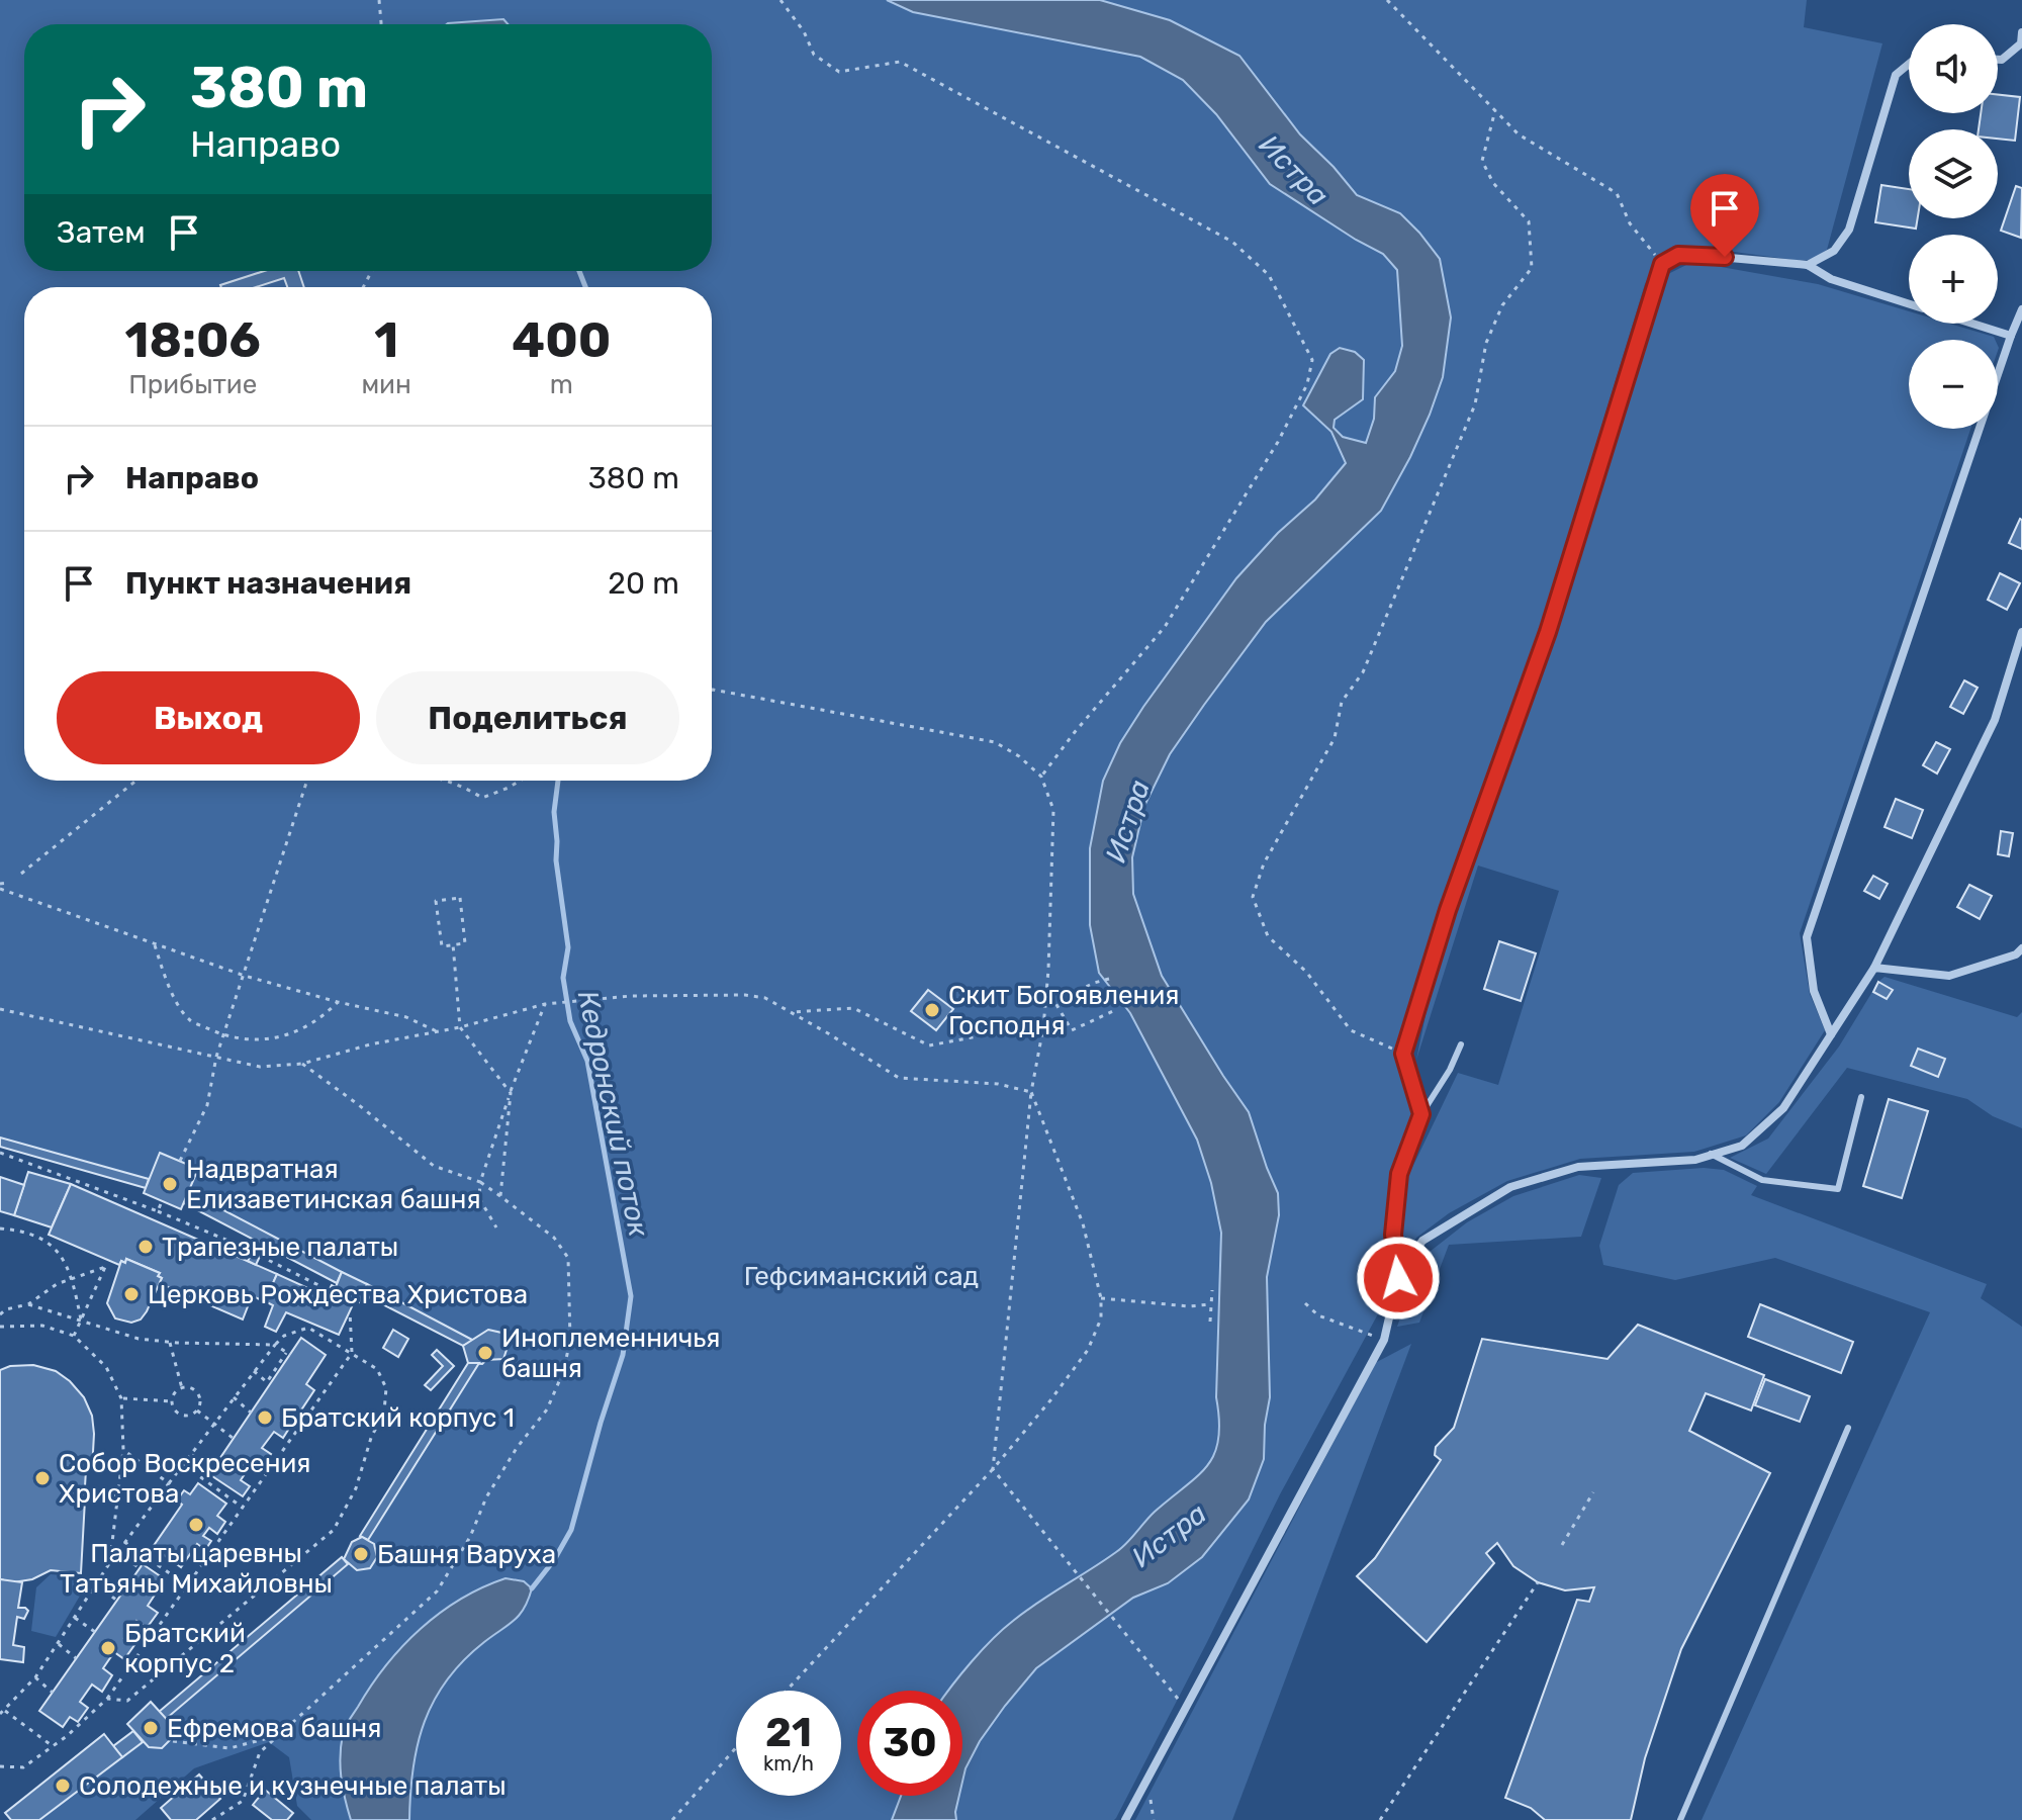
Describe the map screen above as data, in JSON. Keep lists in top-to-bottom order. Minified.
{"water":["Истра","Кедронский поток"],"parks":["Гефсиманский сад"],"places":["Скит Богоявления Господня","Надвратная Елизаветинская башня","Трапезные палаты","Церковь Рождества Христова","Иноплеменничья башня","Братский корпус 1","Собор Воскресения Христова","Палаты царевны Татьяны Михайловны","Башня Варуха","Братский корпус 2","Ефремова башня","Солодежные и кузнечные палаты"],"page":{"map_buttons":["+","−"],"turn":["380 m","Направо"],"then":"Затем","eta":["18:06","Прибытие","1","мин","400","m"],"list":[{"name":"Направо","value":"380 m"},{"name":"Пункт назначения","value":"20 m"}],"buttons":["Выход","Поделиться"],"speed":"21 km/h","limit":"30"}}
